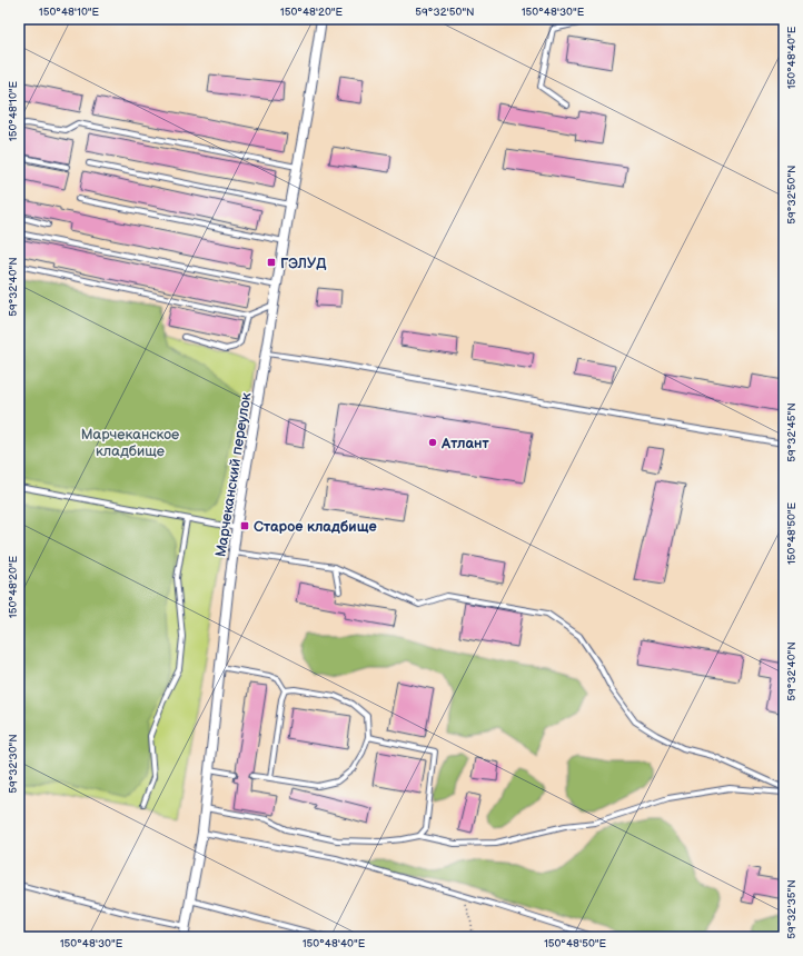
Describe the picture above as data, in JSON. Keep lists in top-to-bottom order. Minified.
{"streets":{"street":["Марчеканский переулок"]},"parks":["Марчеканское кладбище"],"places":{"transit":["ГЭЛУД","Старое кладбище"],"other":["Атлант"]},"coordinates":["150°48'10\"E","150°48'20\"E","59°32'50\"N","150°48'30\"E","150°48'40\"E","59°32'40\"N","59°32'45\"N","150°48'50\"E","59°32'30\"N","59°32'35\"N"]}
